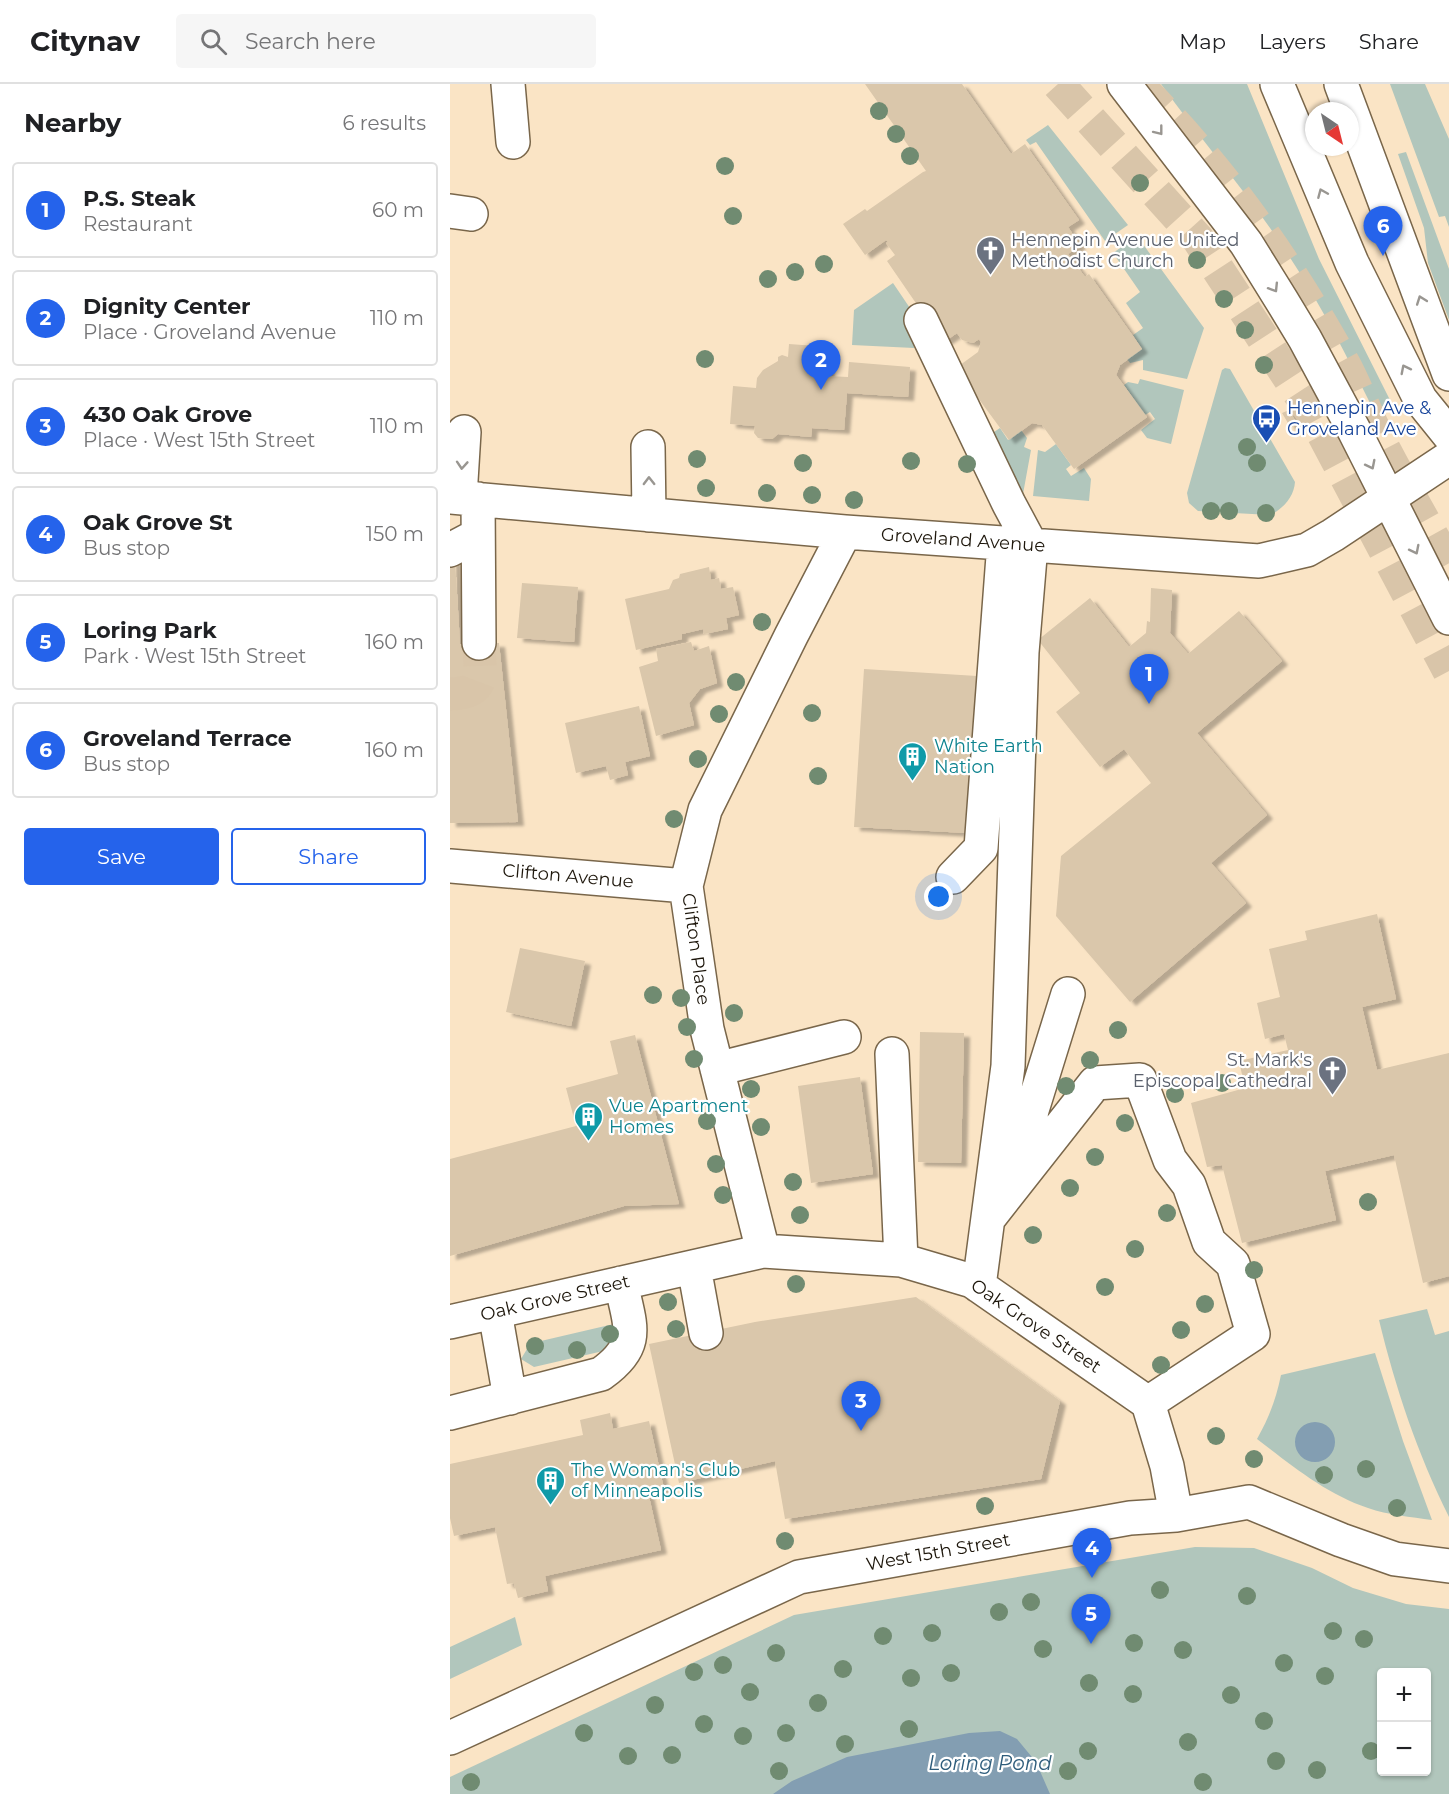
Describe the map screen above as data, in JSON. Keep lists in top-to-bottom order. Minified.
{"streets":{"street":["Groveland Avenue","Clifton Avenue","Clifton Place","Oak Grove Street","West 15th Street"]},"crossings":[["Groveland Avenue","Clifton Place"],["Clifton Avenue","Clifton Place"],["Clifton Place","Oak Grove Street"]],"water":["Loring Pond"],"places":{"church":["Hennepin Avenue United Methodist Church","St. Mark's Episcopal Cathedral"],"bus stop":["Hennepin Ave & Groveland Ave"],"building":["White Earth Nation","Vue Apartment Homes","The Woman's Club of Minneapolis"]},"north":"bottom right","page":{"header":"Citynav","search":"Search here","nav":["Map","Layers","Share"],"heading":["Nearby","6 results"],"list":[{"mark":"1","name":"P.S. Steak","note":"Restaurant","value":"60 m"},{"mark":"2","name":"Dignity Center","note":"Place · Groveland Avenue","value":"110 m"},{"mark":"3","name":"430 Oak Grove","note":"Place · West 15th Street","value":"110 m"},{"mark":"4","name":"Oak Grove St","note":"Bus stop","value":"150 m"},{"mark":"5","name":"Loring Park","note":"Park · West 15th Street","value":"160 m"},{"mark":"6","name":"Groveland Terrace","note":"Bus stop","value":"160 m"}],"pins":["6","2","1","3","4","5"],"buttons":["Save","Share"],"map_buttons":["+","−"]}}
